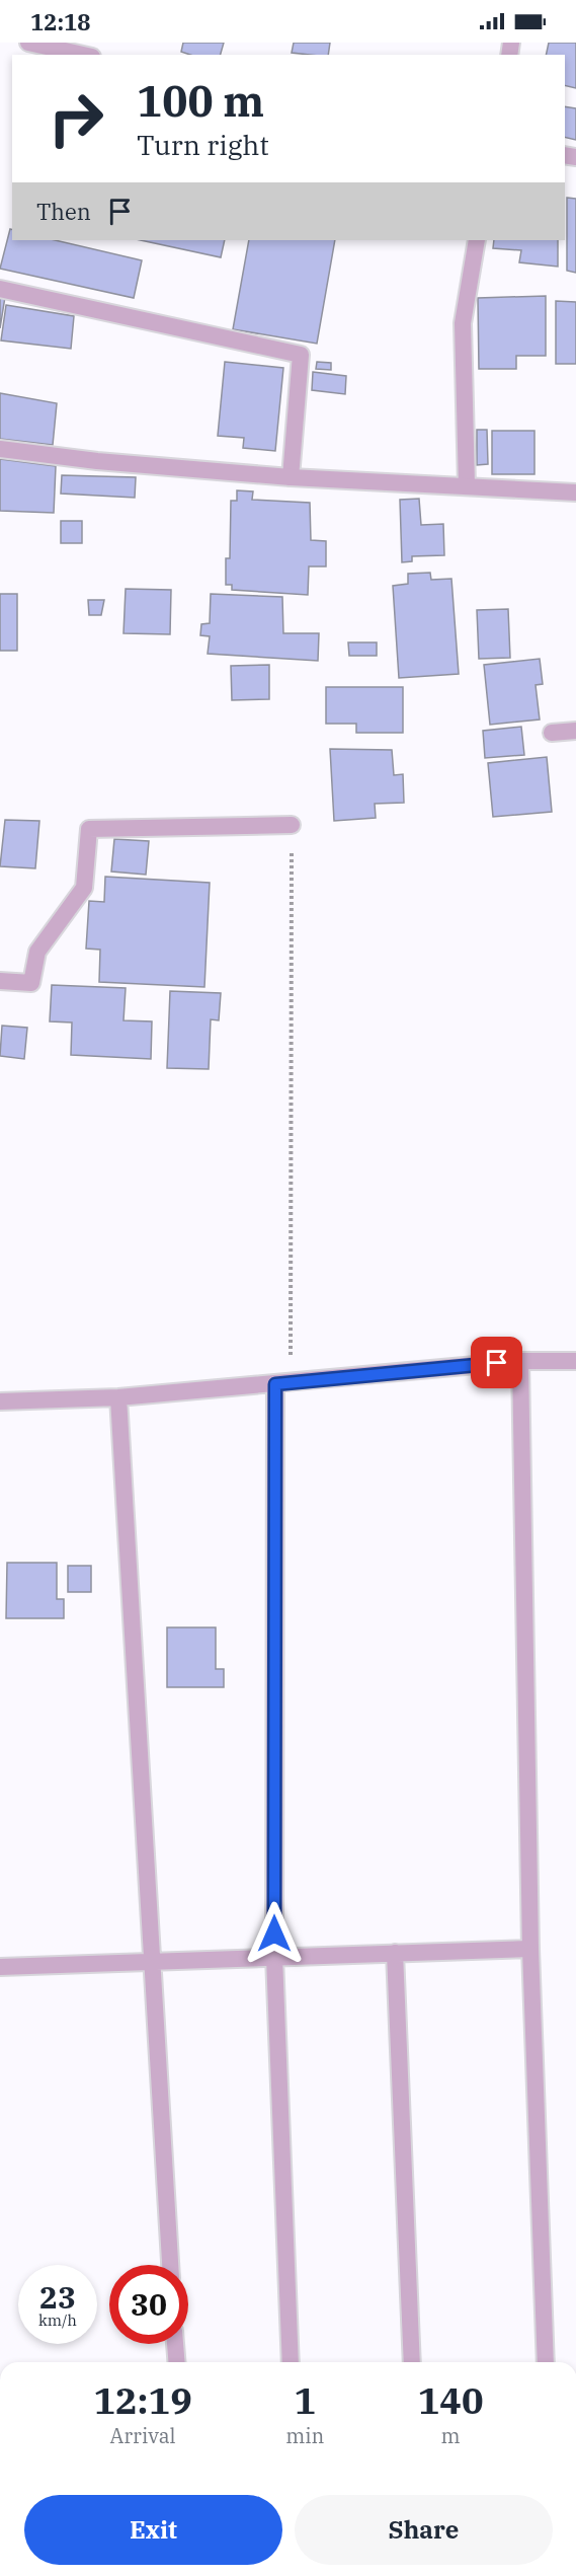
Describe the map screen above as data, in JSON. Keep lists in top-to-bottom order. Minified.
{"page":{"status":"12:18","turn":["100 m","Turn right"],"then":"Then","speed":"23 km/h","limit":"30","eta":["12:19","Arrival","1","min","140","m"],"buttons":["Exit","Share"]}}
